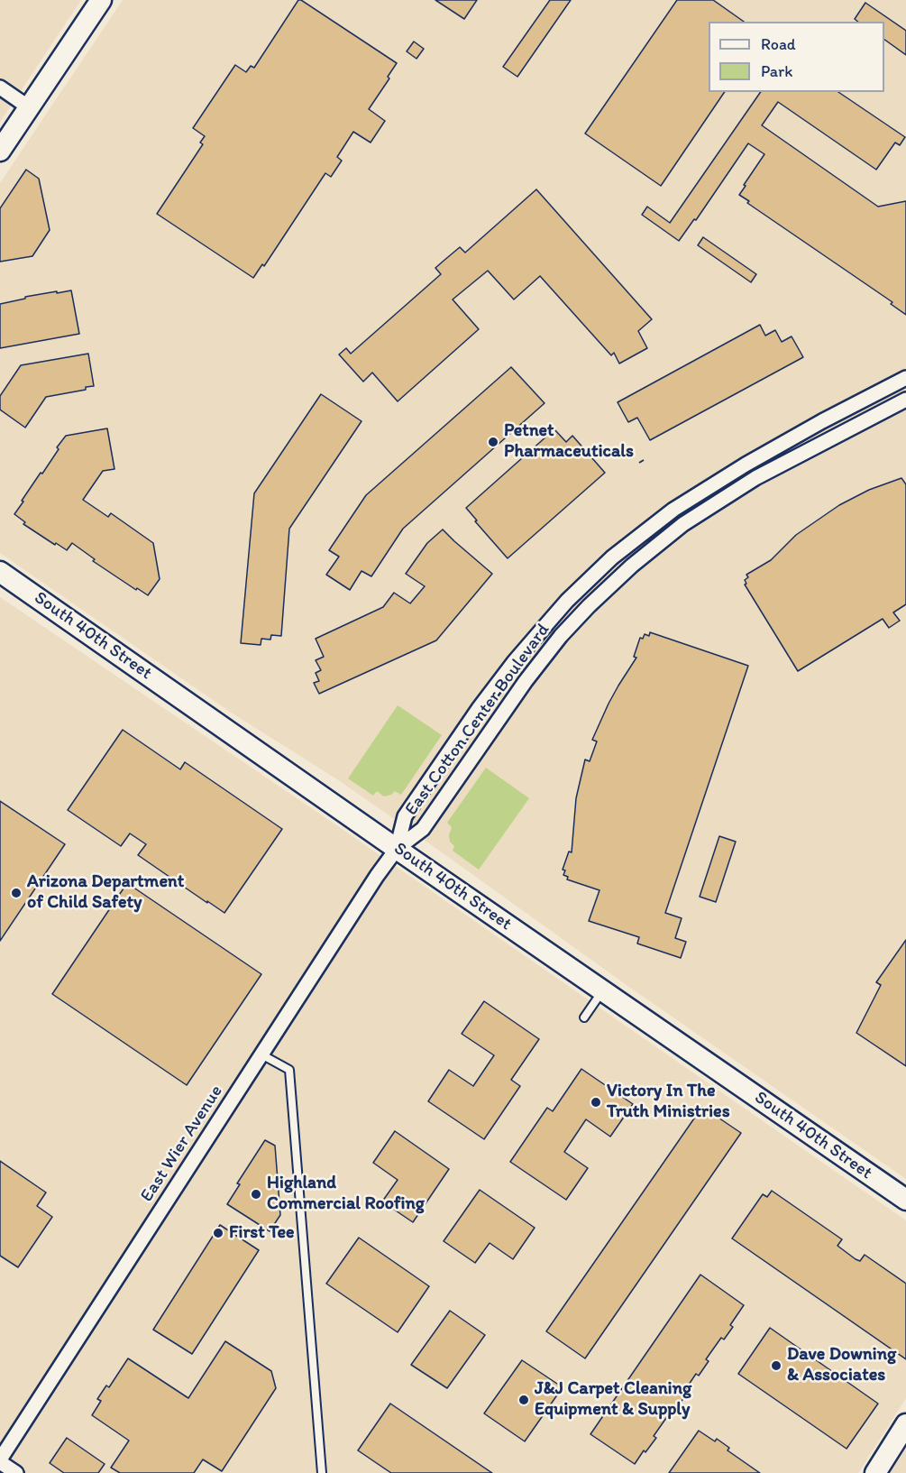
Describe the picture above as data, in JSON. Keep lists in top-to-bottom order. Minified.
{"streets":{"main road":["South 40th Street"],"street":["East Cotton Center Boulevard","East Wier Avenue"]},"crossings":[["South 40th Street","East Cotton Center Boulevard"],["South 40th Street","East Wier Avenue"],["East Cotton Center Boulevard","East Wier Avenue"]],"places":["Petnet Pharmaceuticals","Arizona Department of Child Safety","Victory In The Truth Ministries","Highland Commercial Roofing","First Tee","Dave Downing & Associates","J&J Carpet Cleaning Equipment & Supply"],"legend":["Road","Park"]}
